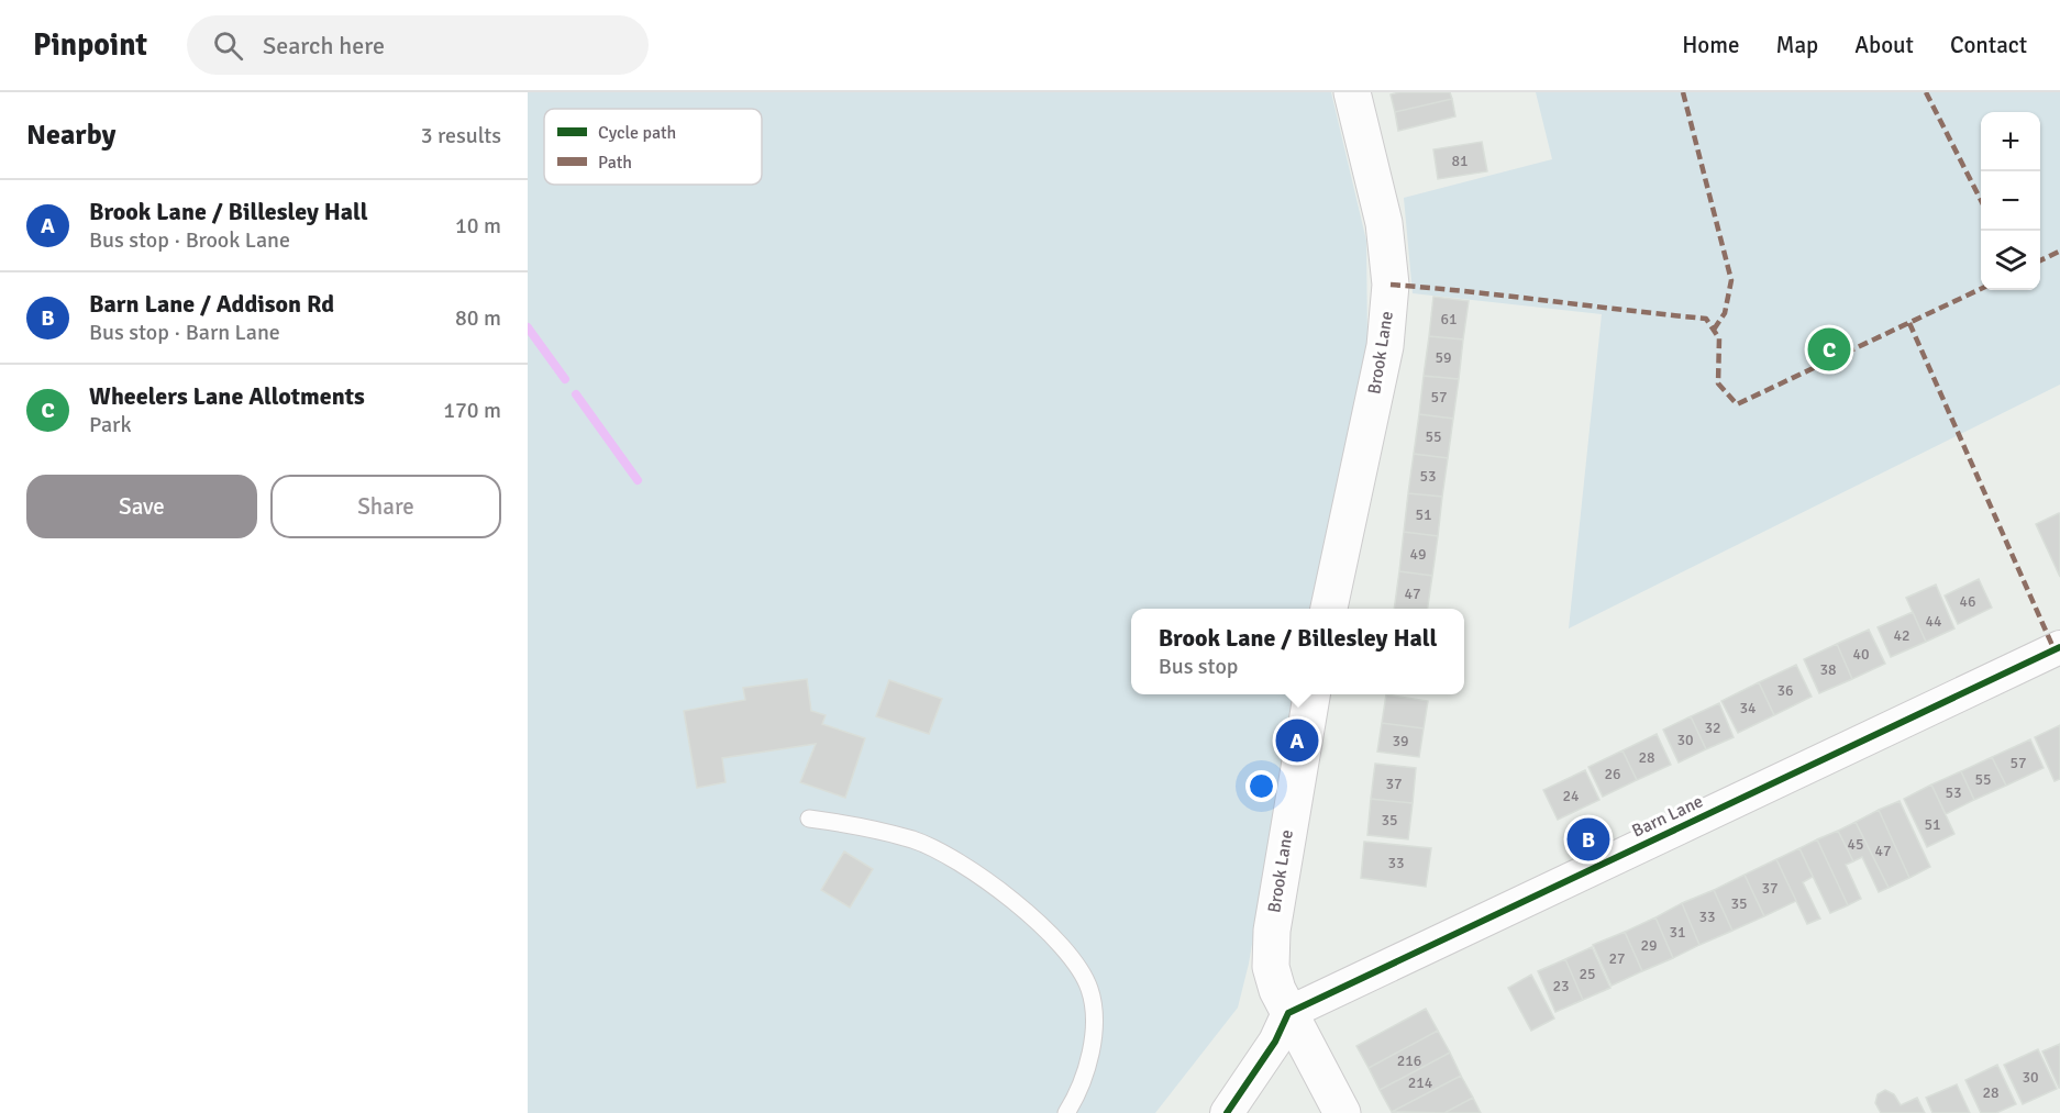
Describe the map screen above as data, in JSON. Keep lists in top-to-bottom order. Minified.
{"streets":{"main road":["Brook Lane"],"street":["Barn Lane"]},"crossings":[["Brook Lane","Barn Lane"]],"house_numbers":["81","61","59","57","55","53","51","49","47","46","44","42","40","38","36","34","32","30","39","28","57","26","55","37","53","24","35","51","45","47","33","37","35","33","31","29","27","25","23","216","30","214","28"],"legend":["Cycle path","Path"],"page":{"header":"Pinpoint","search":"Search here","nav":["Home","Map","About","Contact"],"heading":["Nearby","3 results"],"map_buttons":["+","−"],"list":[{"mark":"A","name":"Brook Lane / Billesley Hall","note":"Bus stop · Brook Lane","value":"10 m"},{"mark":"B","name":"Barn Lane / Addison Rd","note":"Bus stop · Barn Lane","value":"80 m"},{"mark":"C","name":"Wheelers Lane Allotments","note":"Park","value":"170 m"}],"pins":["C","A","B"],"buttons":["Save","Share"],"popup":["Brook Lane / Billesley Hall","Bus stop"]}}
